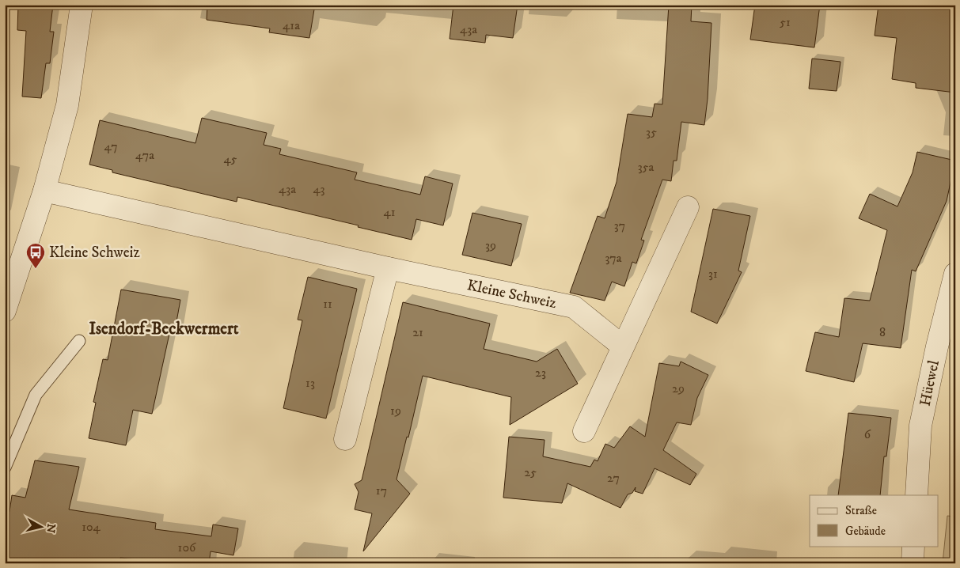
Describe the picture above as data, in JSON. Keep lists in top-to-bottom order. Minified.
{"streets":{"street":["Kleine Schweiz","Hüewel"]},"districts":["Isendorf-Beckwermert"],"places":{"bus stop":["Kleine Schweiz"]},"house_numbers":["51","41a","43a","35","47","47a","45","35a","43a","43","41","37","39","37a","31","11","21","8","23","13","29","19","6","25","27","17","104","106"],"legend":["Straße","Gebäude"],"north":"right"}
